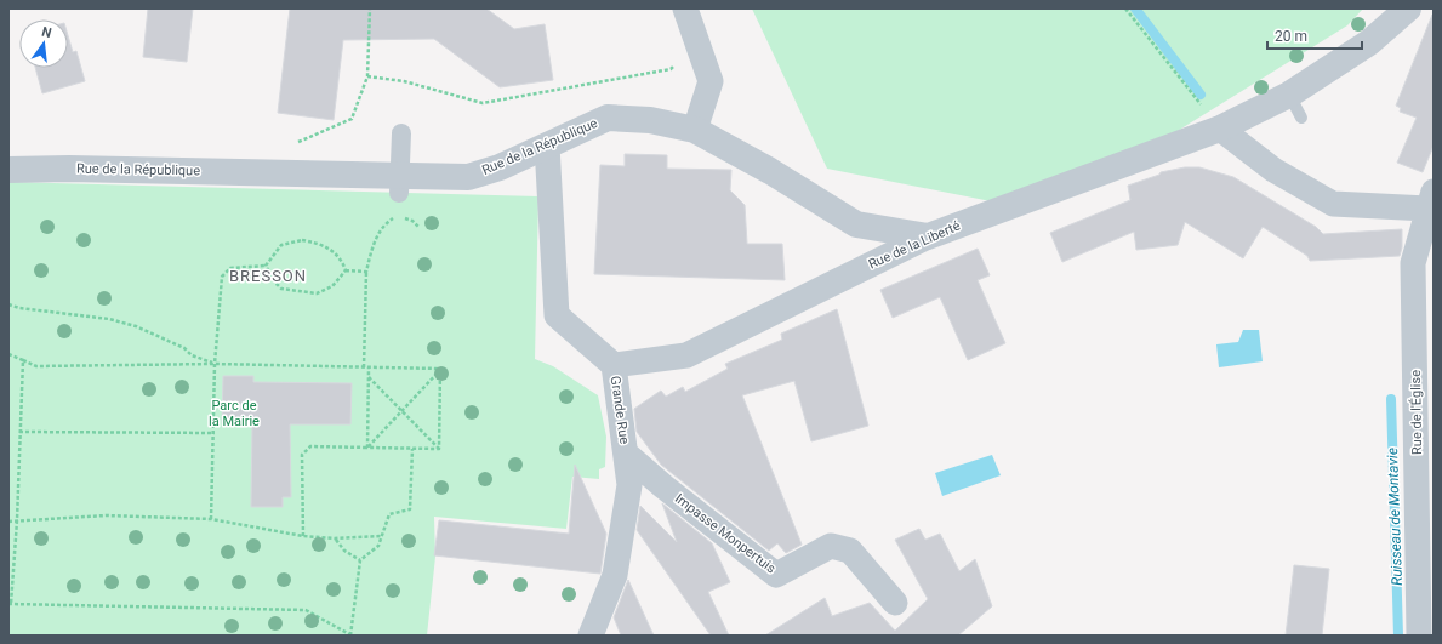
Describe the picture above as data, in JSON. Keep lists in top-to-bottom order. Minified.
{"streets":{"street":["Rue de la République","Rue de la Liberté","Grande Rue","Rue de l'Église","Impasse Monpertuis"]},"crossings":[["Rue de la République","Rue de la Liberté"],["Rue de la République","Grande Rue"],["Rue de la Liberté","Grande Rue"],["Grande Rue","Impasse Monpertuis"]],"districts":["BRESSON"],"water":["Ruisseau de Montavie"],"parks":["Parc de la Mairie"],"scale_bar":"20 m","north":"top"}
